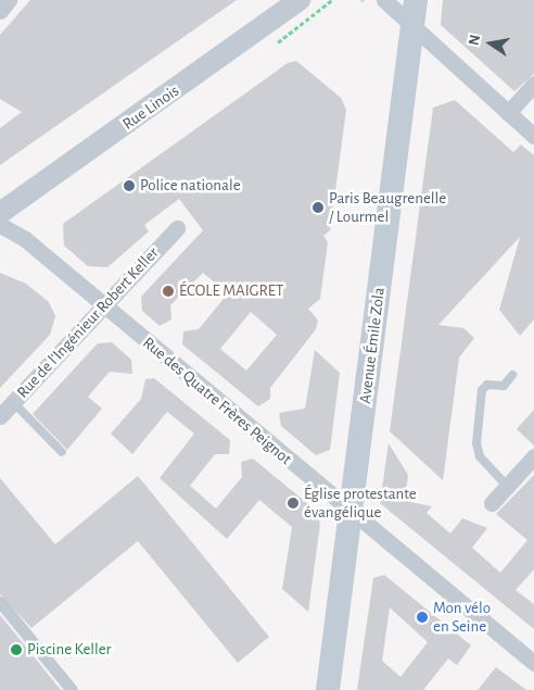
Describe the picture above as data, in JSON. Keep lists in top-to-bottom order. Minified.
{"streets":{"main road":["Avenue Émile Zola"],"street":["Rue Linois","Rue de l'Ingénieur Robert Keller","Rue des Quatre Frères Peignot"]},"crossings":[["Rue de l'Ingénieur Robert Keller","Rue des Quatre Frères Peignot"],["Avenue Émile Zola","Rue des Quatre Frères Peignot"]],"places":["Police nationale","Paris Beaugrenelle / Lourmel","ÉCOLE MAIGRET","Église protestante évangélique","Mon vélo en Seine","Piscine Keller"],"north":"left"}
